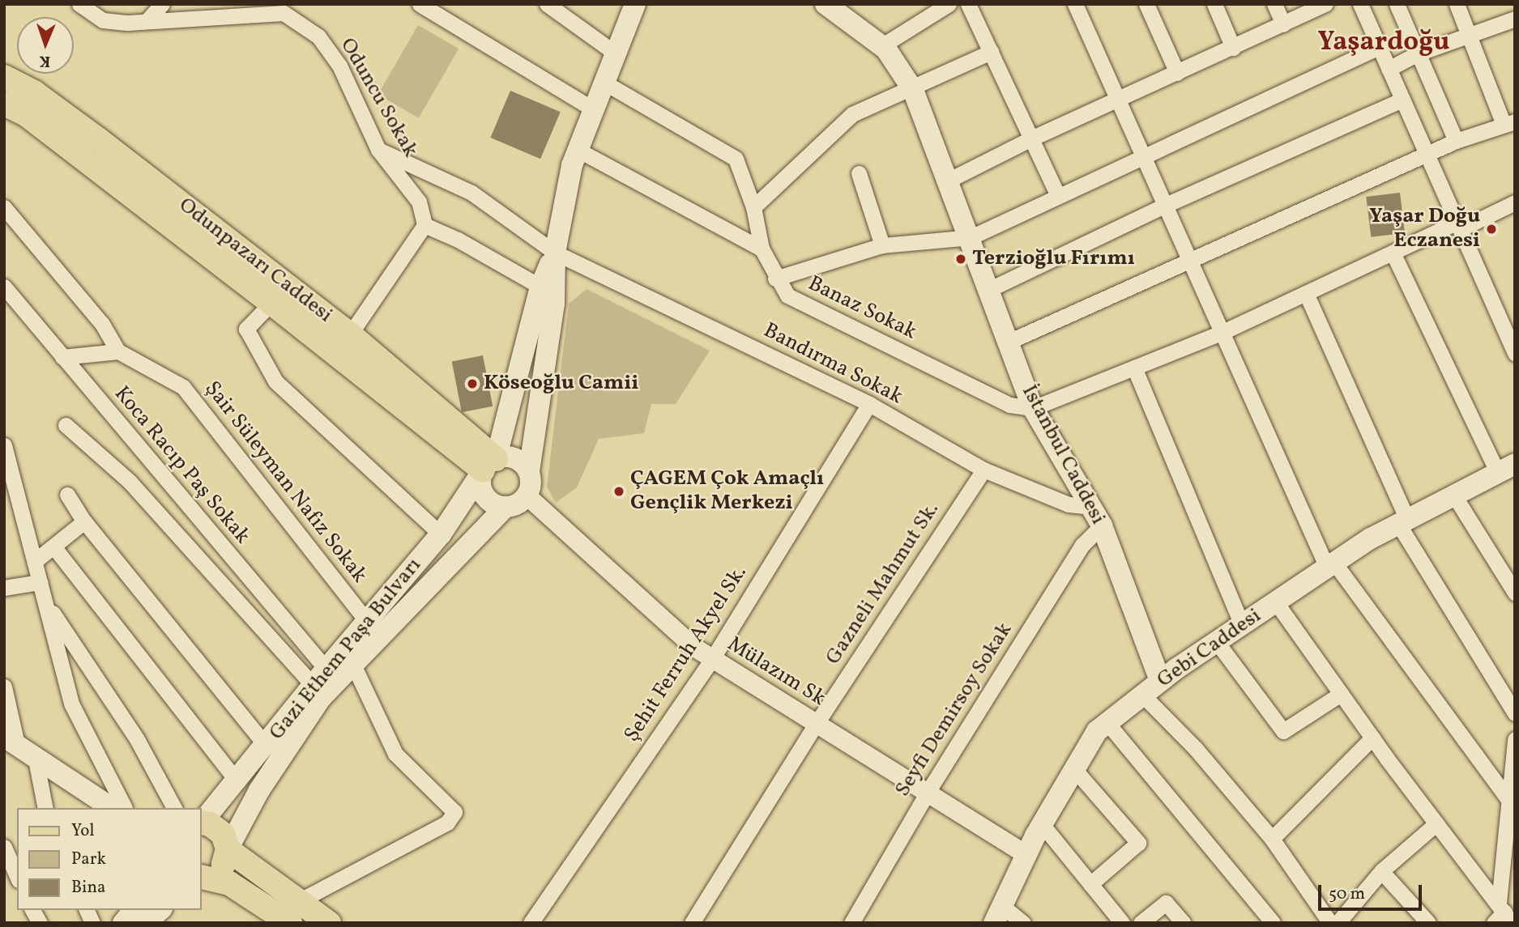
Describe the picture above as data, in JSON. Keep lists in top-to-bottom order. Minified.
{"streets":{"main road":["Odunpazarı Caddesi","İstanbul Caddesi","Gebi Caddesi","Gazi Ethem Paşa Bulvarı"],"street":["Oduncu Sokak","Banaz Sokak","Bandırma Sokak","Koca Racıp Paş Sokak","Şair Süleyman Nafız Sokak","Gazneli Mahmut Sk.","Şehit Ferruh Akyel Sk.","Mülazım Sk","Seyfi Demirsoy Sokak"]},"crossings":[["Oduncu Sokak","Bandırma Sokak"],["Odunpazarı Caddesi","Gazi Ethem Paşa Bulvarı"],["Odunpazarı Caddesi","Mülazım Sk"],["Banaz Sokak","İstanbul Caddesi"],["Banaz Sokak","Gazi Ethem Paşa Bulvarı"],["Bandırma Sokak","İstanbul Caddesi"],["Bandırma Sokak","Gazneli Mahmut Sk."],["Bandırma Sokak","Gazi Ethem Paşa Bulvarı"],["Bandırma Sokak","Şehit Ferruh Akyel Sk."],["Bandırma Sokak","Seyfi Demirsoy Sokak"],["İstanbul Caddesi","Gebi Caddesi"],["İstanbul Caddesi","Seyfi Demirsoy Sokak"],["Koca Racıp Paş Sokak","Gazi Ethem Paşa Bulvarı"],["Şair Süleyman Nafız Sokak","Gazi Ethem Paşa Bulvarı"],["Gazneli Mahmut Sk.","Mülazım Sk"],["Gebi Caddesi","Mülazım Sk"],["Gazi Ethem Paşa Bulvarı","Mülazım Sk"],["Şehit Ferruh Akyel Sk.","Mülazım Sk"],["Mülazım Sk","Seyfi Demirsoy Sokak"]],"districts":["Yaşardoğu"],"places":["Yaşar Doğu Eczanesi","Terzioğlu Fırımı","Köseoğlu Camii","ÇAGEM Çok Amaçlı Gençlik Merkezi"],"legend":["Yol","Park","Bina"],"scale_bar":"50 m","north":"bottom"}
